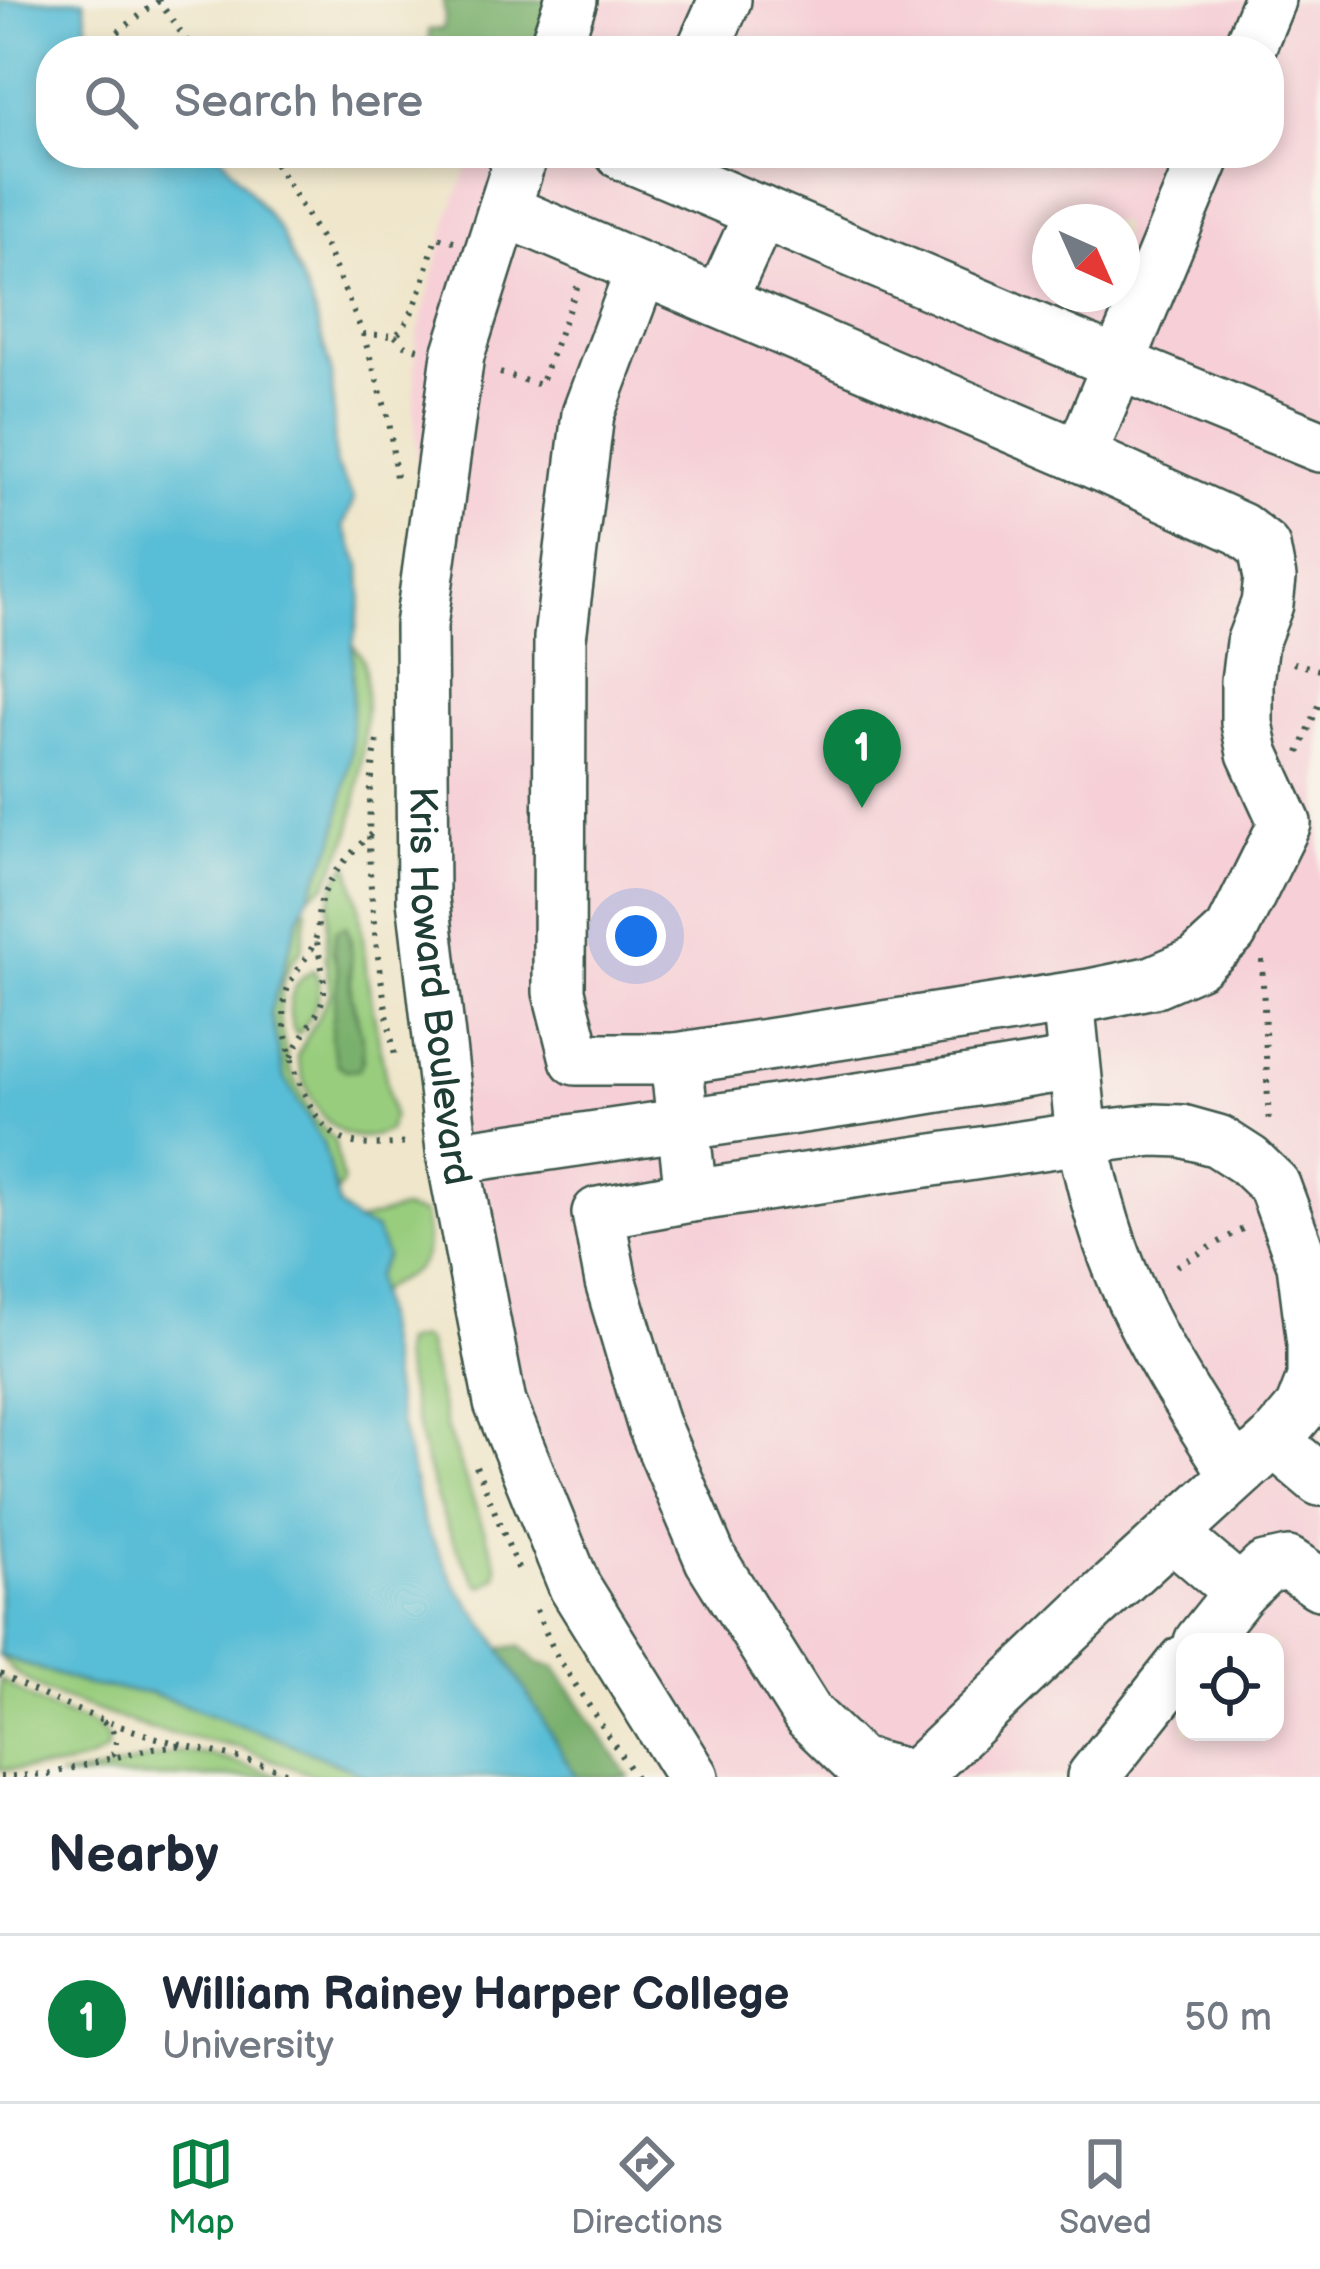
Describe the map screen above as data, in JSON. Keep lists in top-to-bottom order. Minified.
{"streets":{"lane":["Kris Howard Boulevard"]},"north":"bottom right","page":{"search":"Search here","pins":"1","heading":"Nearby","list":[{"mark":"1","name":"William Rainey Harper College","note":"University","value":"50 m"}],"nav":["Map","Directions","Saved"]}}
